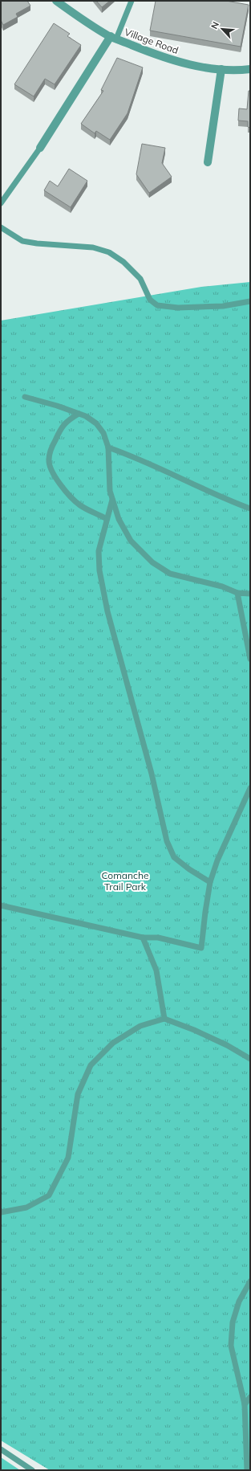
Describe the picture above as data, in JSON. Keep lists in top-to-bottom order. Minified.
{"streets":{"street":["Village Road"]},"parks":["Comanche Trail Park"],"north":"top left"}
